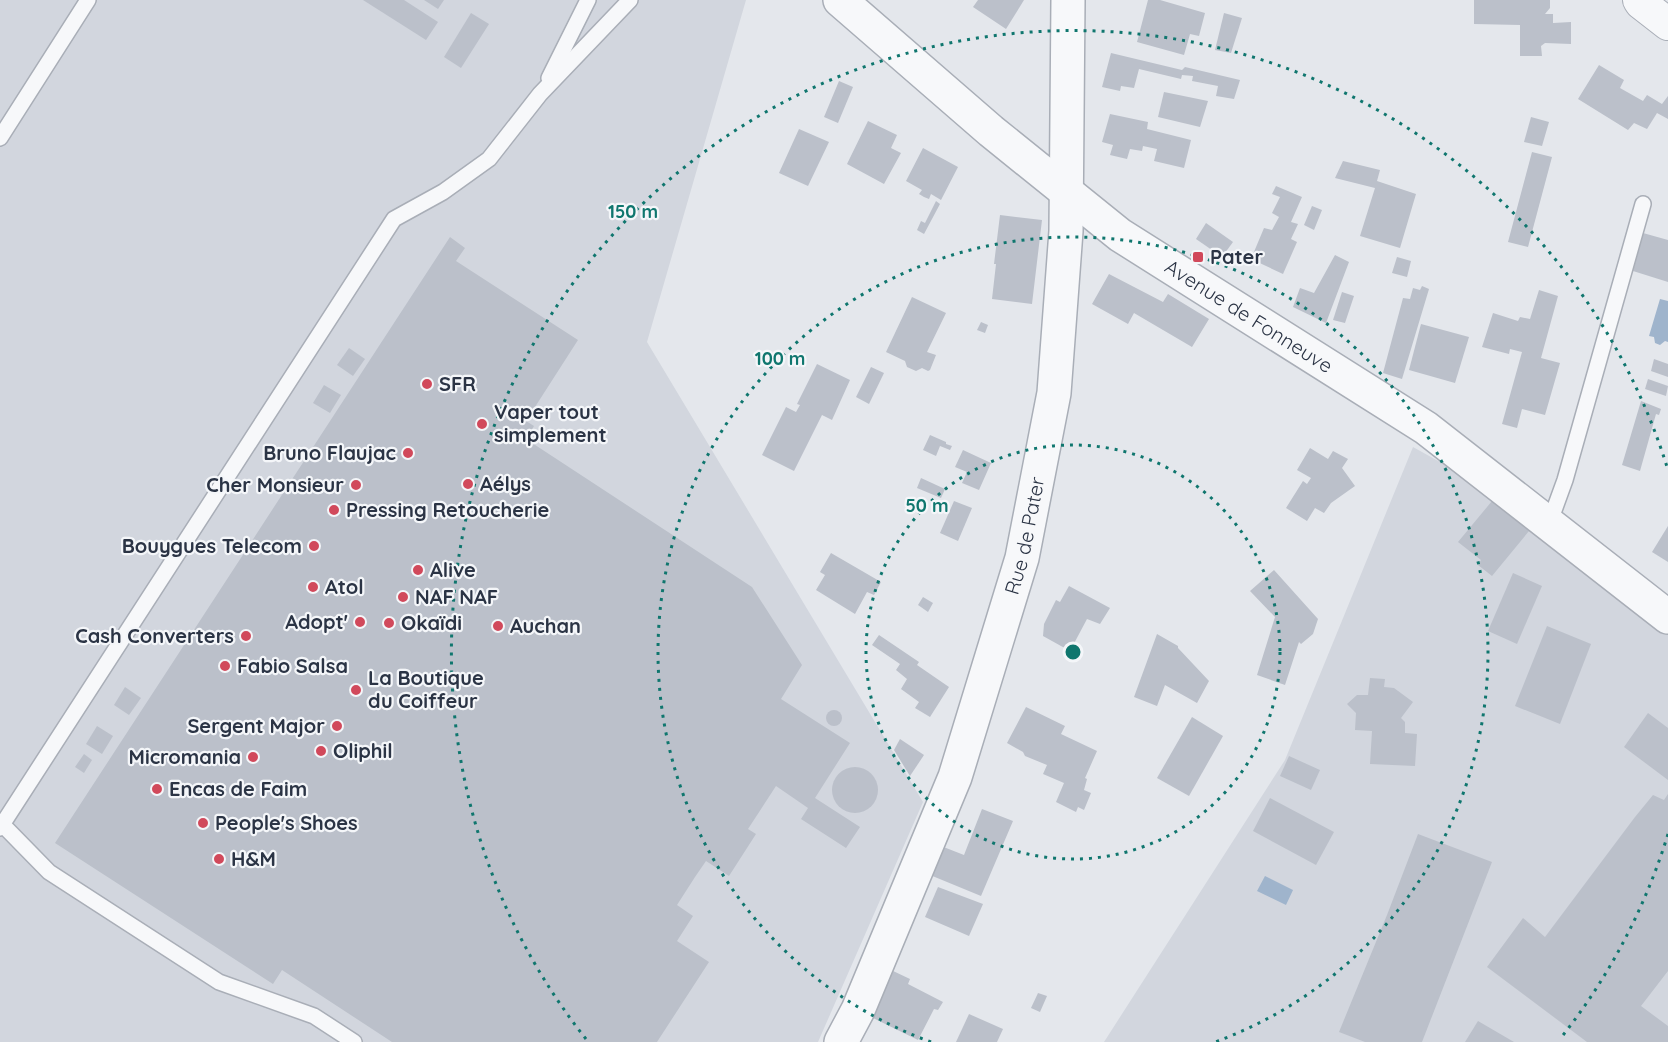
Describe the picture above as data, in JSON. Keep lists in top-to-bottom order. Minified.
{"streets":{"street":["Avenue de Fonneuve","Rue de Pater"]},"crossings":[["Avenue de Fonneuve","Rue de Pater"]],"places":{"transit":["Pater"],"other":["SFR","Vaper tout simplement","Bruno Flaujac","Aélys","Cher Monsieur","Pressing Retoucherie","Bouygues Telecom","Alive","Atol","NAF NAF","Adopt'","Okaïdi","Auchan","Cash Converters","Fabio Salsa","La Boutique du Coiffeur","Sergent Major","Oliphil","Micromania","Encas de Faim","People's Shoes","H&M"]},"rings":["150 m","100 m","50 m"]}
